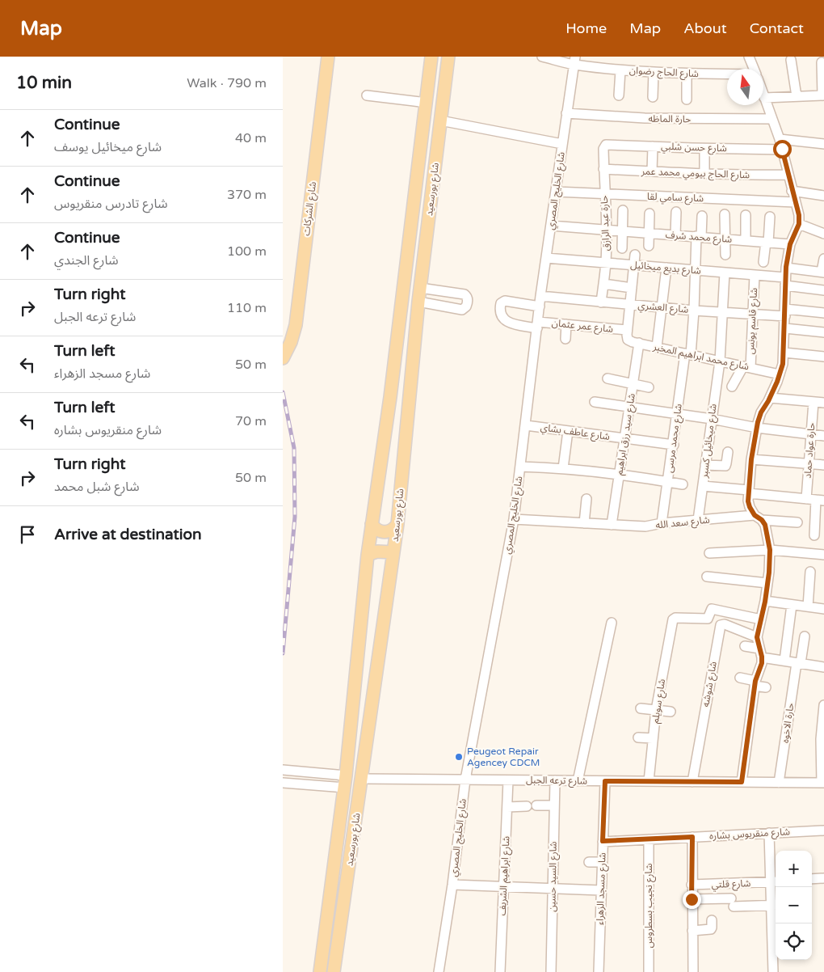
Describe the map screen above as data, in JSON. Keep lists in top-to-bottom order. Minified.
{"streets":{"main road":["شارع بورسعيد","شارع الشركات"],"street":["شارع الحاج رضوان","حارة الماظه","شارع حسن شلبي","شارع الحاج بيومي محمد عمر","شارع الخليج المصري","شارع سامي لقا","حارة عبد الرازق","شارع محمد شرف","شارع بديع ميخائيل","شارع العشري","شارع قاسم يونس","شارع عمر عثمان","شارع محمد ابراهيم المخبر","شارع عاطف بشاي","شارع سيد رزق ابراهيم","شارع محمد مرسى","شارع ميخائيل كسبر","حارة عواد حماد","شارع سعد الله","شارع شوشه","شارع سويلم","حارة الاخوه","شارع ترعه الجبل","شارع منقريوس بشاره","شارع ابراهيم الشريف","شارع السيد حسين","شارع قلتي","شارع مسجد الزهراء","شارع نجيب بسطروس"]},"crossings":[["شارع الحاج رضوان","شارع الخليج المصري"],["حارة الماظه","شارع الخليج المصري"],["شارع حسن شلبي","حارة عبد الرازق"],["شارع الحاج بيومي محمد عمر","حارة عبد الرازق"],["شارع بورسعيد","شارع ترعه الجبل"],["شارع الخليج المصري","شارع سامي لقا"],["شارع الخليج المصري","شارع محمد شرف"],["شارع الخليج المصري","شارع بديع ميخائيل"],["شارع الخليج المصري","شارع العشري"],["شارع الخليج المصري","شارع عمر عثمان"],["شارع الخليج المصري","شارع عاطف بشاي"],["شارع الخليج المصري","شارع سعد الله"],["شارع الخليج المصري","شارع ترعه الجبل"],["شارع سامي لقا","حارة عبد الرازق"],["حارة عبد الرازق","شارع محمد شرف"],["حارة عبد الرازق","شارع بديع ميخائيل"],["حارة عبد الرازق","شارع العشري"],["شارع محمد شرف","شارع محمد مرسى"],["شارع بديع ميخائيل","شارع قاسم يونس"],["شارع بديع ميخائيل","شارع محمد مرسى"],["شارع بديع ميخائيل","شارع ميخائيل كسبر"],["شارع العشري","شارع قاسم يونس"],["شارع العشري","شارع محمد مرسى"],["شارع العشري","شارع ميخائيل كسبر"],["شارع قاسم يونس","شارع محمد ابراهيم المخبر"],["شارع عمر عثمان","شارع محمد ابراهيم المخبر"],["شارع محمد ابراهيم المخبر","شارع سيد رزق ابراهيم"],["شارع محمد ابراهيم المخبر","شارع محمد مرسى"],["شارع محمد ابراهيم المخبر","شارع ميخائيل كسبر"],["شارع عاطف بشاي","شارع سيد رزق ابراهيم"],["شارع عاطف بشاي","شارع محمد مرسى"],["شارع سيد رزق ابراهيم","شارع سعد الله"],["شارع محمد مرسى","شارع سعد الله"],["شارع ميخائيل كسبر","شارع سعد الله"],["شارع شوشه","شارع ترعه الجبل"],["شارع سويلم","شارع ترعه الجبل"],["حارة الاخوه","شارع ترعه الجبل"],["شارع ترعه الجبل","شارع ابراهيم الشريف"],["شارع ترعه الجبل","شارع السيد حسين"],["شارع ترعه الجبل","شارع مسجد الزهراء"],["شارع منقريوس بشاره","شارع مسجد الزهراء"],["شارع منقريوس بشاره","شارع نجيب بسطروس"]],"places":["Peugeot Repair Agencey CDCM"],"north":"top","page":{"header":"Map","nav":["Home","Map","About","Contact"],"heading":["10 min","Walk · 790 m"],"list":[["Continue","شارع ميخائيل يوسف","40 m"],["Continue","شارع تادرس منقريوس","370 m"],["Continue","شارع الجندي","100 m"],["Turn right","شارع ترعه الجبل","110 m"],["Turn left","شارع مسجد الزهراء","50 m"],["Turn left","شارع منقريوس بشاره","70 m"],["Turn right","شارع شبل محمد","50 m"],"Arrive at destination"],"map_buttons":["+","−"]}}
